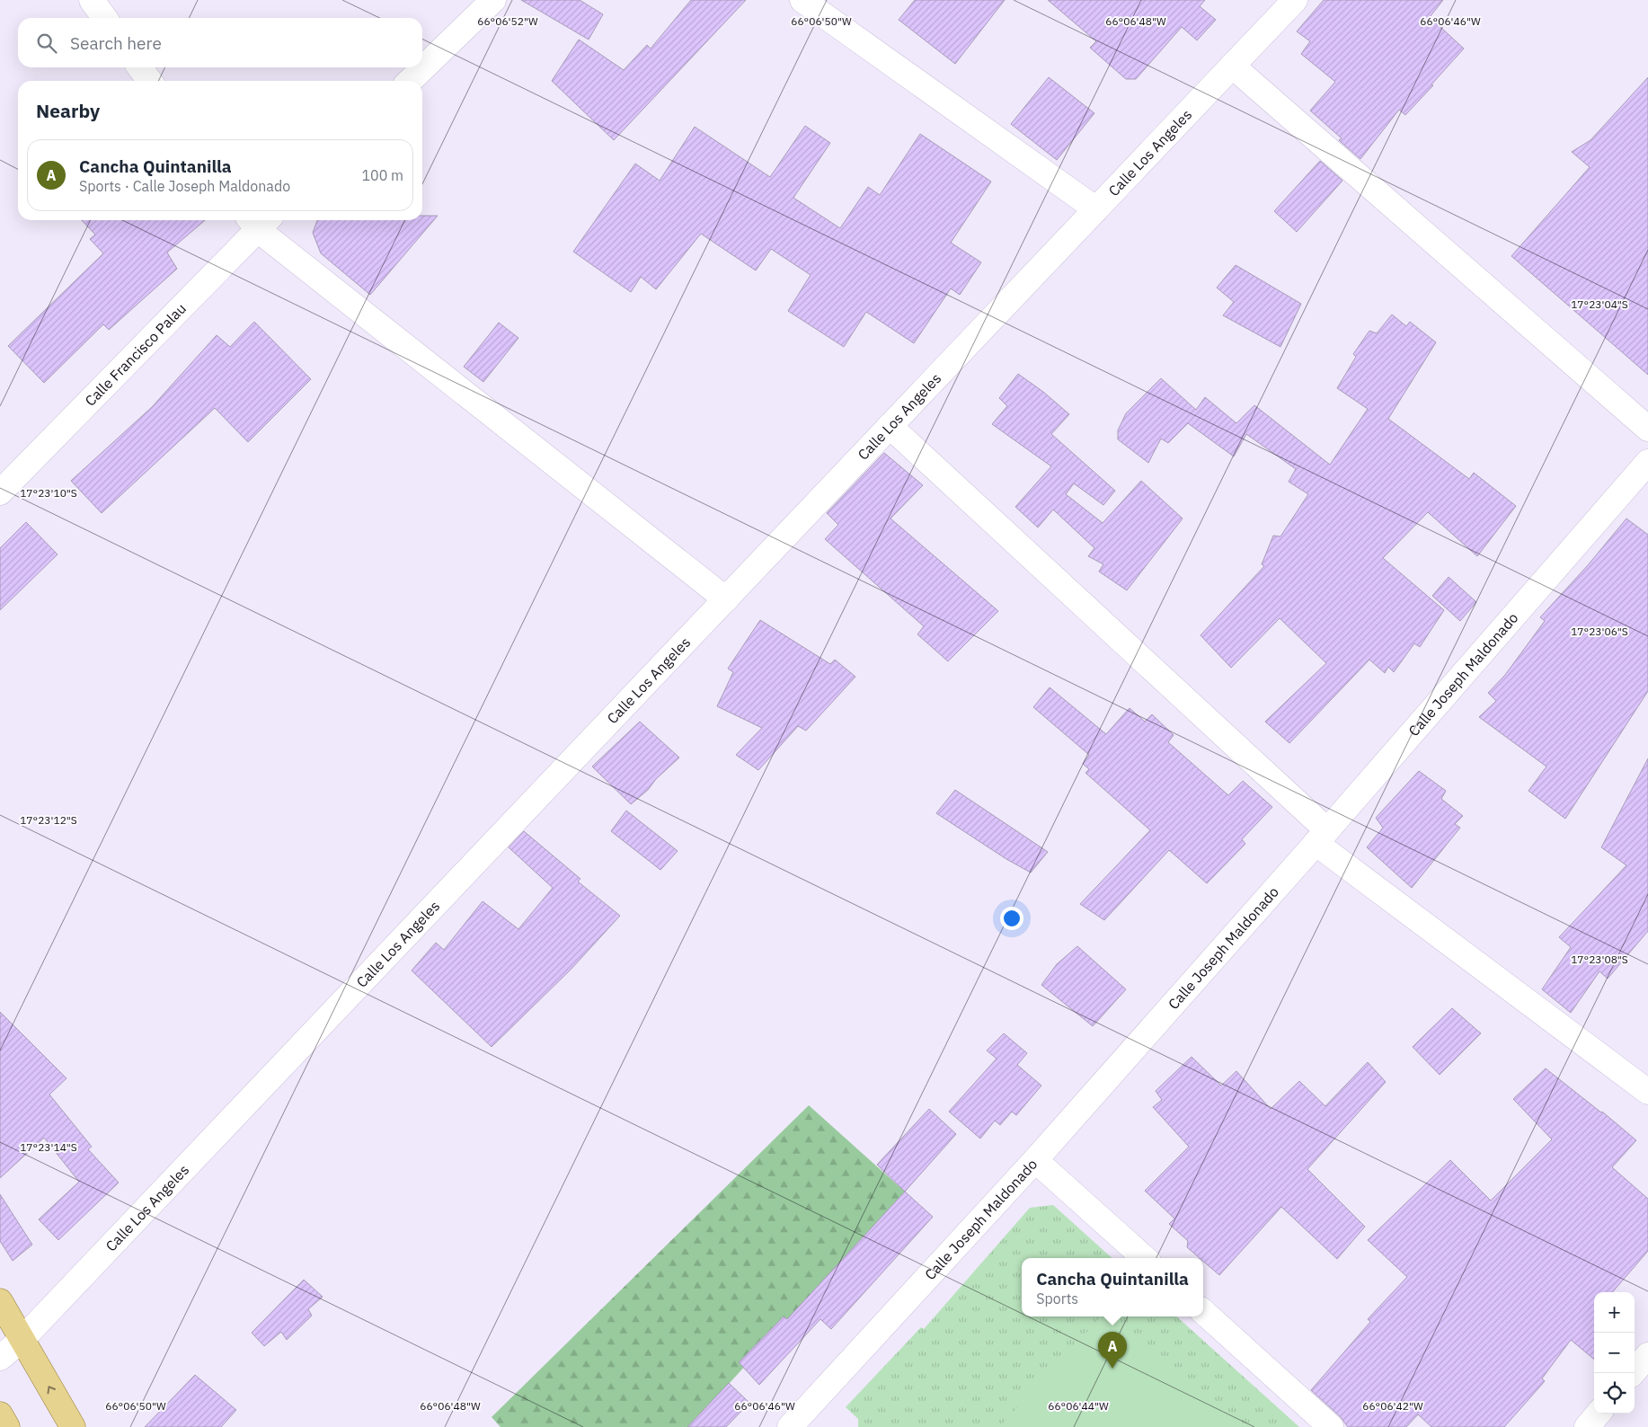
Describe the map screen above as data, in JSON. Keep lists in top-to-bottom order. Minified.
{"streets":{"street":["Calle Los Angeles","Calle Francisco Palau","Calle Joseph Maldonado"]},"page":{"search":"Search here","heading":"Nearby","list":[{"mark":"A","name":"Cancha Quintanilla","note":"Sports · Calle Joseph Maldonado","value":"100 m"}],"popup":["Cancha Quintanilla","Sports"],"map_buttons":["+","−"],"pins":"A"},"coordinates":["66°06'52\"W","66°06'50\"W","66°06'48\"W","66°06'46\"W","17°23'04\"S","17°23'10\"S","17°23'06\"S","17°23'12\"S","17°23'08\"S","17°23'14\"S","66°06'44\"W","66°06'42\"W"]}
